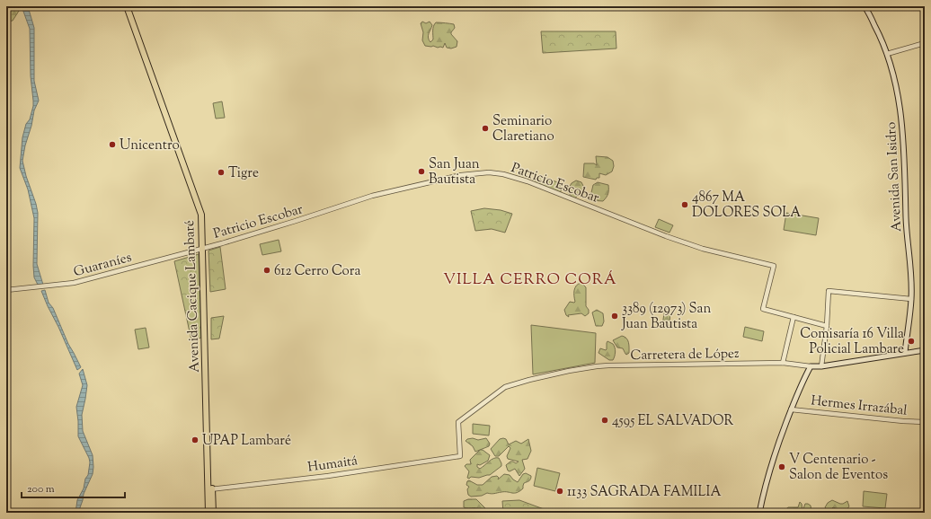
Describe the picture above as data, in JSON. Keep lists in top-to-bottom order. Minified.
{"streets":{"main road":["Avenida San Isidro","Avenida Cacique Lambaré","Carretera de López"],"street":["Patricio Escobar","Guaraníes","Hermes Irrazábal","Humaitá"]},"crossings":[["Avenida San Isidro","Carretera de López"],["Patricio Escobar","Guaraníes"],["Patricio Escobar","Avenida Cacique Lambaré"],["Guaraníes","Avenida Cacique Lambaré"],["Avenida Cacique Lambaré","Humaitá"],["Carretera de López","Humaitá"]],"districts":["VILLA CERRO CORÁ"],"places":["Seminario Claretiano","Unicentro","San Juan Bautista","Tigre","4867 MA DOLORES SOLA","612 Cerro Cora","3389 (12973) San Juan Bautista","Comisaría 16 Villa Policial Lambare","4595 EL SALVADOR","UPAP Lambaré","V Centenario - Salon de Eventos","1133 SAGRADA FAMILIA"],"scale_bar":"200 m"}
